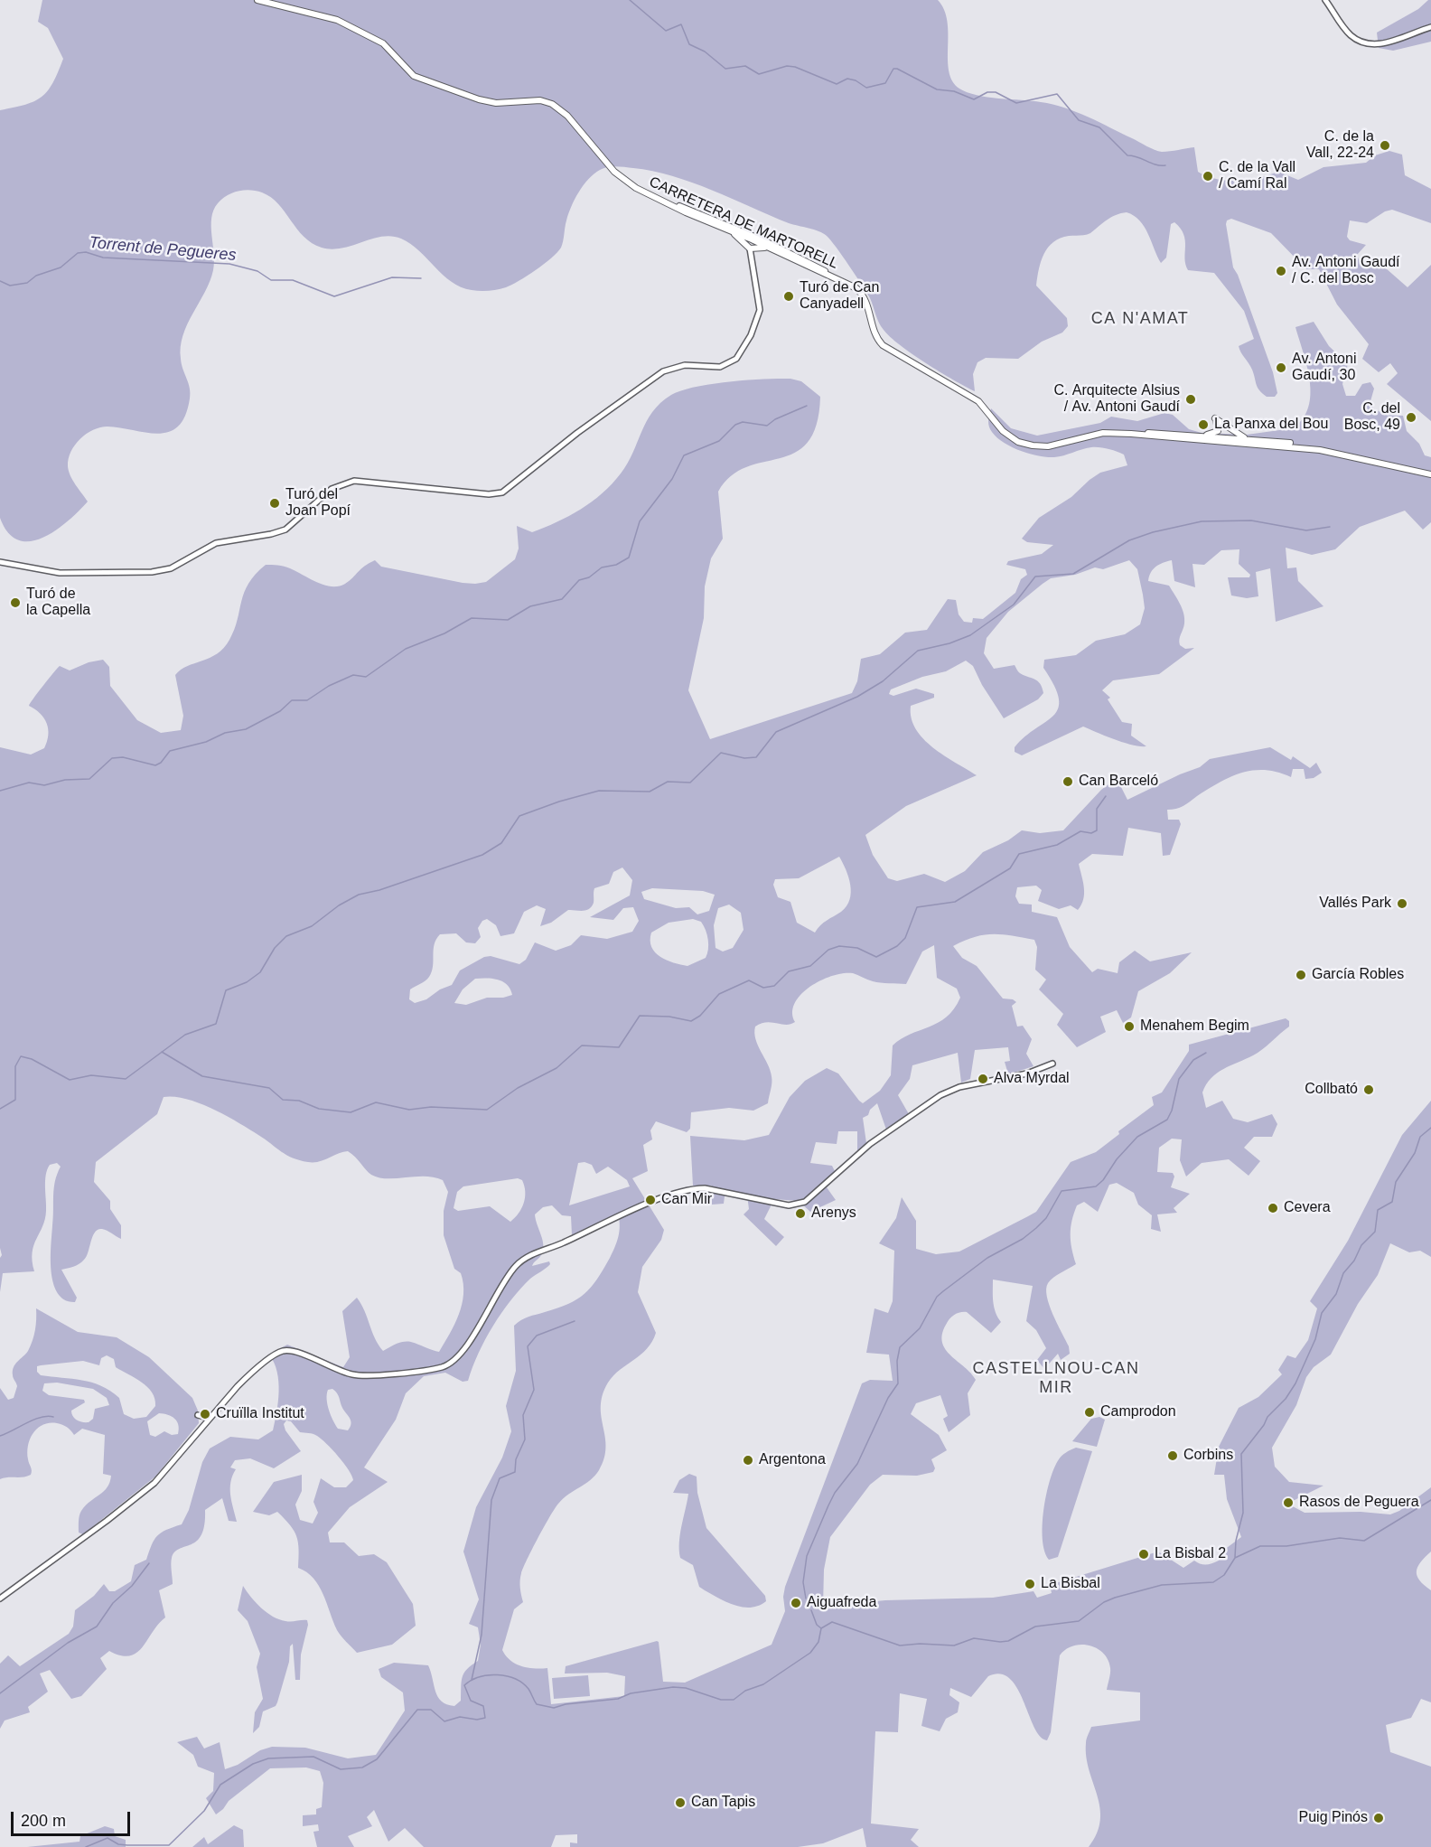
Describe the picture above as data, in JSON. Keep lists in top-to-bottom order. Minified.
{"streets":{"main road":["CARRETERA DE MARTORELL"]},"districts":["CA N'AMAT","CASTELLNOU-CAN MIR"],"water":["Torrent de Pegueres"],"places":["C. de la Vall, 22-24","C. de la Vall / Camí Ral","Av. Antoni Gaudí / C. del Bosc","Turó de Can Canyadell","Av. Antoni Gaudí, 30","C. Arquitecte Alsius / Av. Antoni Gaudí","C. del Bosc, 49","La Panxa del Bou","Turó del Joan Popí","Turó de la Capella","Can Barceló","Vallés Park","García Robles","Menahem Begim","Alva Myrdal","Collbató","Can Mir","Cevera","Arenys","Camprodon","Cruïlla Institut","Corbins","Argentona","Rasos de Peguera","La Bisbal 2","La Bisbal","Aiguafreda","Can Tapis","Puig Pinós"],"scale_bar":"200 m"}
